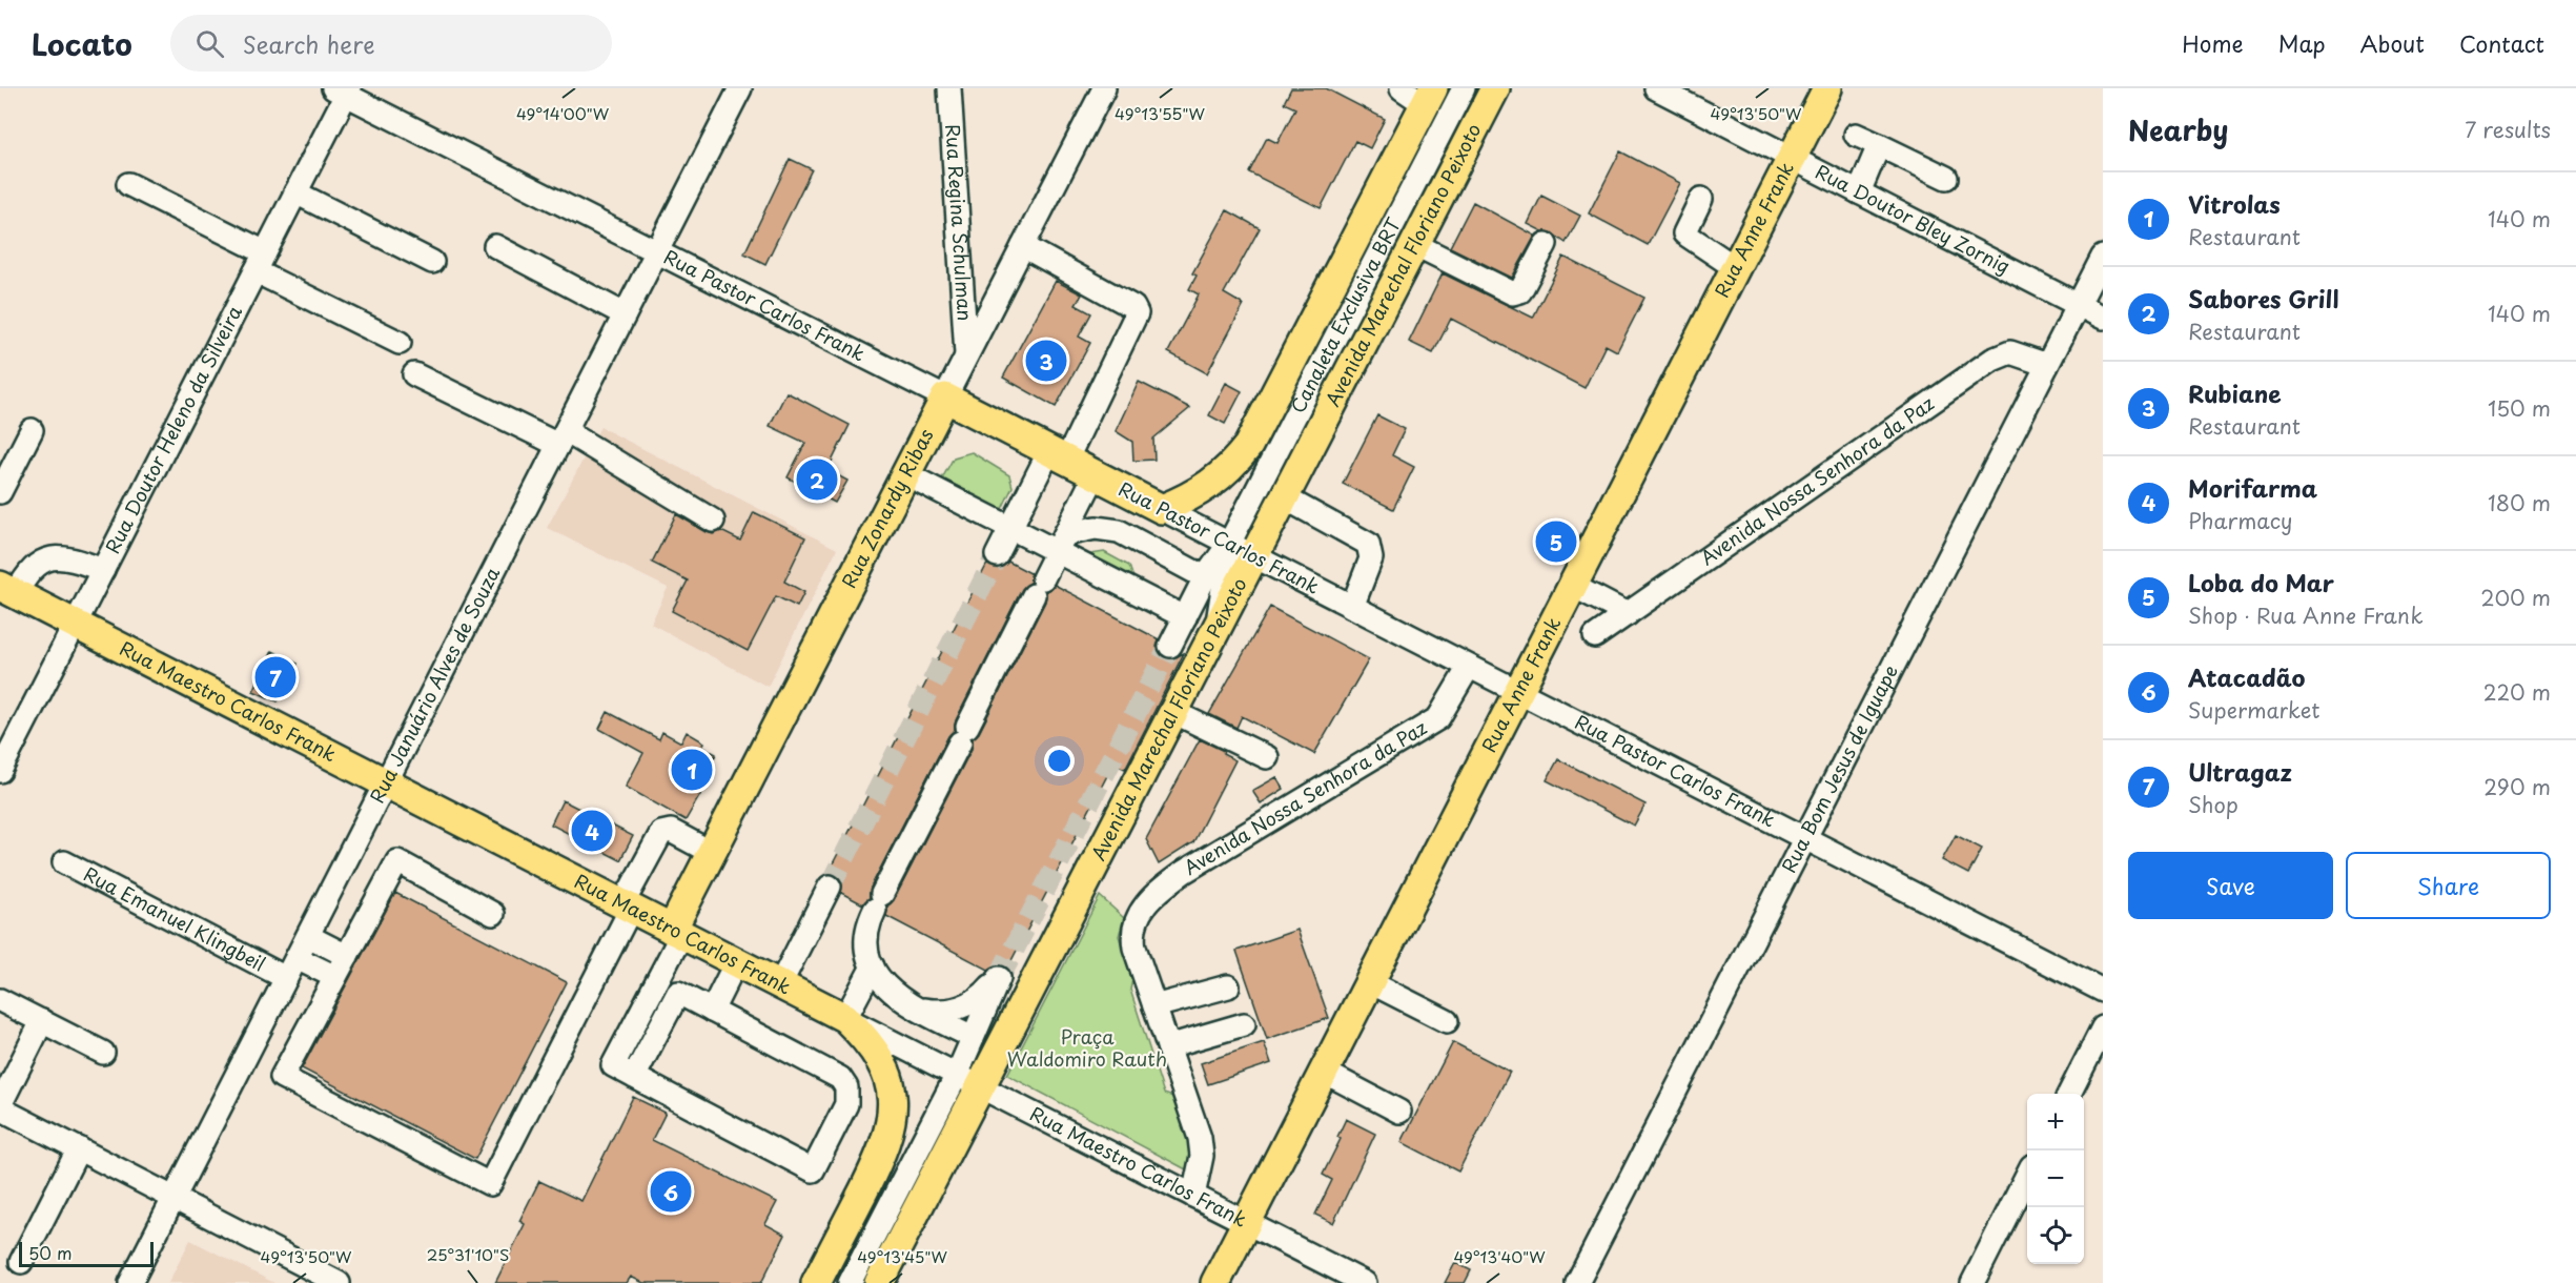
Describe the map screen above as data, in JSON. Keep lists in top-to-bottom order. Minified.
{"streets":{"main road":["Rua Anne Frank","Avenida Marechal Floriano Peixoto","Rua Pastor Carlos Frank","Rua Zonardy Ribas","Rua Maestro Carlos Frank"],"street":["Rua Doutor Bley Zornig","Rua Regina Schulman","Canaleta Exclusiva BRT","Rua Doutor Heleno da Silveira","Avenida Nossa Senhora da Paz","Rua Januário Alves de Souza","Rua Bom Jesus de Iguape","Rua Emanuel Klingbeil"]},"crossings":[["Rua Doutor Bley Zornig","Rua Anne Frank"],["Rua Doutor Bley Zornig","Rua Bom Jesus de Iguape"],["Rua Regina Schulman","Rua Zonardy Ribas"],["Rua Anne Frank","Rua Pastor Carlos Frank"],["Rua Anne Frank","Rua Maestro Carlos Frank"],["Avenida Marechal Floriano Peixoto","Rua Pastor Carlos Frank"],["Avenida Marechal Floriano Peixoto","Canaleta Exclusiva BRT"],["Avenida Marechal Floriano Peixoto","Rua Maestro Carlos Frank"],["Rua Pastor Carlos Frank","Canaleta Exclusiva BRT"],["Rua Pastor Carlos Frank","Rua Doutor Heleno da Silveira"],["Rua Pastor Carlos Frank","Avenida Nossa Senhora da Paz"],["Rua Pastor Carlos Frank","Rua Zonardy Ribas"],["Rua Pastor Carlos Frank","Rua Januário Alves de Souza"],["Rua Pastor Carlos Frank","Rua Bom Jesus de Iguape"],["Rua Doutor Heleno da Silveira","Rua Maestro Carlos Frank"],["Avenida Nossa Senhora da Paz","Rua Bom Jesus de Iguape"],["Rua Zonardy Ribas","Rua Maestro Carlos Frank"],["Rua Januário Alves de Souza","Rua Maestro Carlos Frank"],["Rua Januário Alves de Souza","Rua Emanuel Klingbeil"]],"parks":["Praça Waldomiro Rauth"],"scale_bar":"50 m","page":{"header":"Locato","search":"Search here","nav":["Home","Map","About","Contact"],"heading":["Nearby","7 results"],"list":[{"mark":"1","name":"Vitrolas","note":"Restaurant","value":"140 m"},{"mark":"2","name":"Sabores Grill","note":"Restaurant","value":"140 m"},{"mark":"3","name":"Rubiane","note":"Restaurant","value":"150 m"},{"mark":"4","name":"Morifarma","note":"Pharmacy","value":"180 m"},{"mark":"5","name":"Loba do Mar","note":"Shop · Rua Anne Frank","value":"200 m"},{"mark":"6","name":"Atacadão","note":"Supermarket","value":"220 m"},{"mark":"7","name":"Ultragaz","note":"Shop","value":"290 m"}],"pins":["3","2","5","7","1","4","6"],"buttons":["Save","Share"],"map_buttons":["+","−"],"scale":"50 m"},"coordinates":["49°14'00\"W","49°13'55\"W","49°13'50\"W","25°31'10\"S","49°13'45\"W","49°13'40\"W"]}
